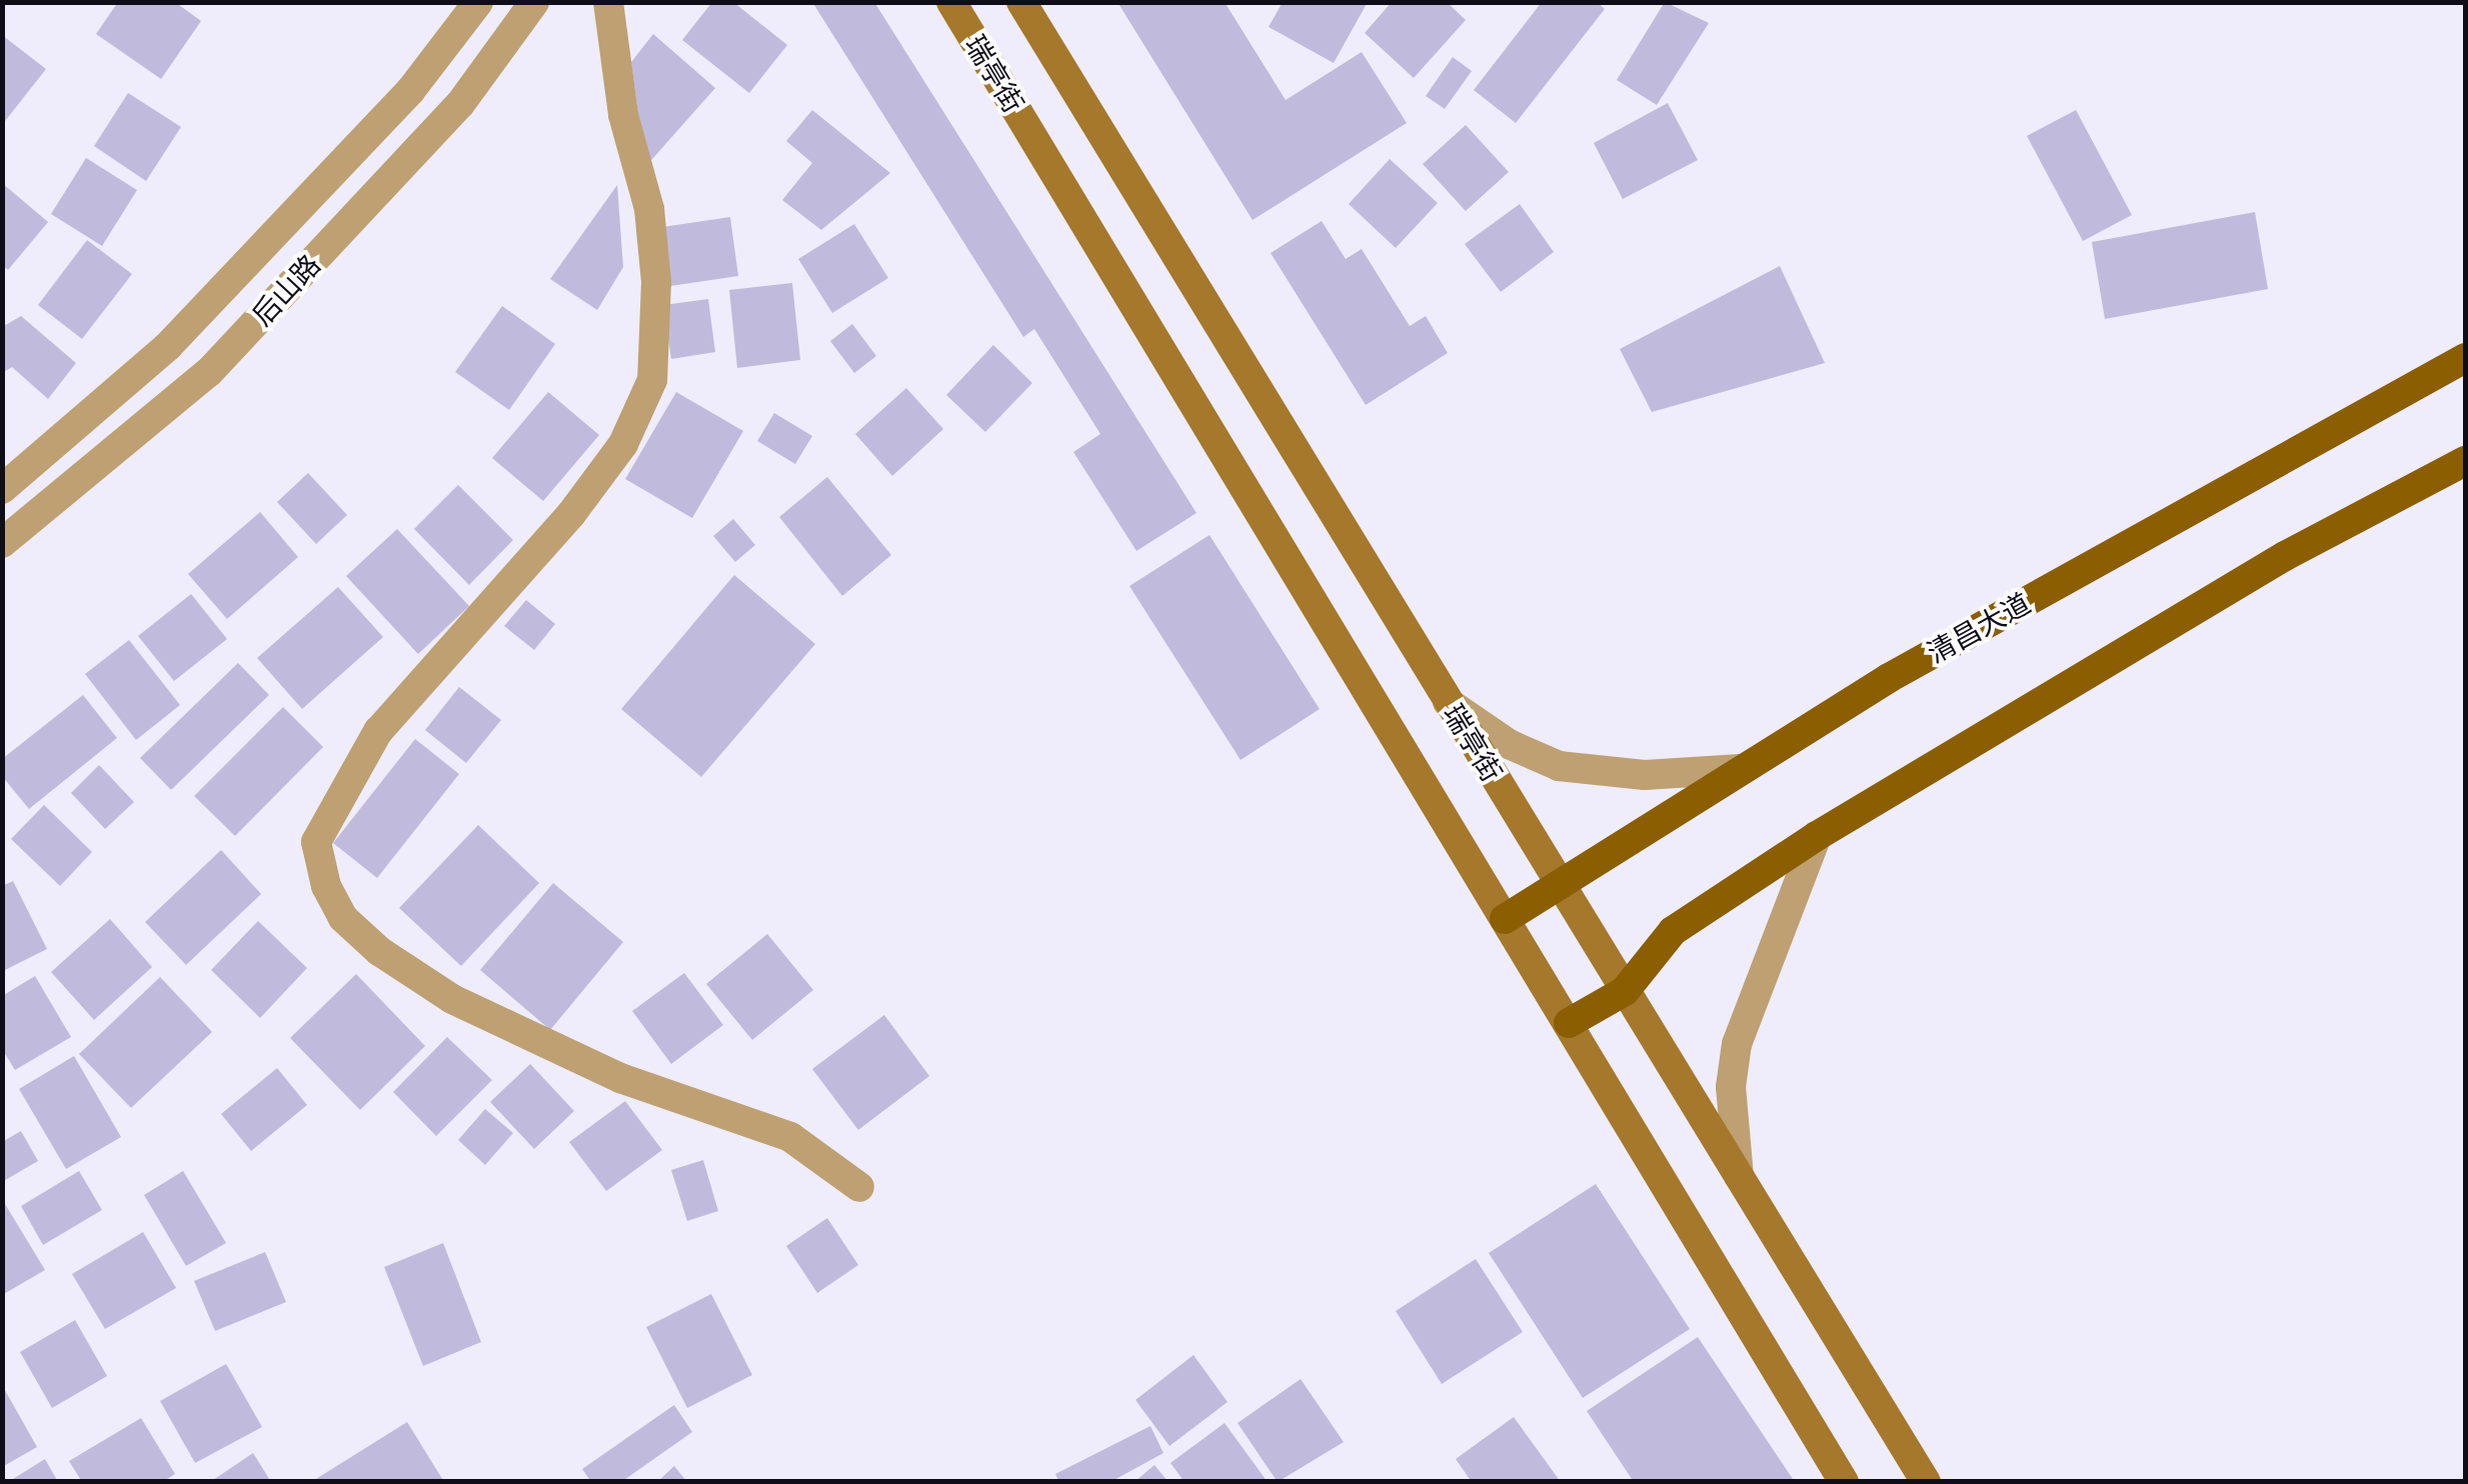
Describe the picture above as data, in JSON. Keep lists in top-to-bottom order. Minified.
{"streets":{"main road":["瑞亭街","清昌大道"],"street":["后山路"]},"crossings":[["瑞亭街","清昌大道"]]}
